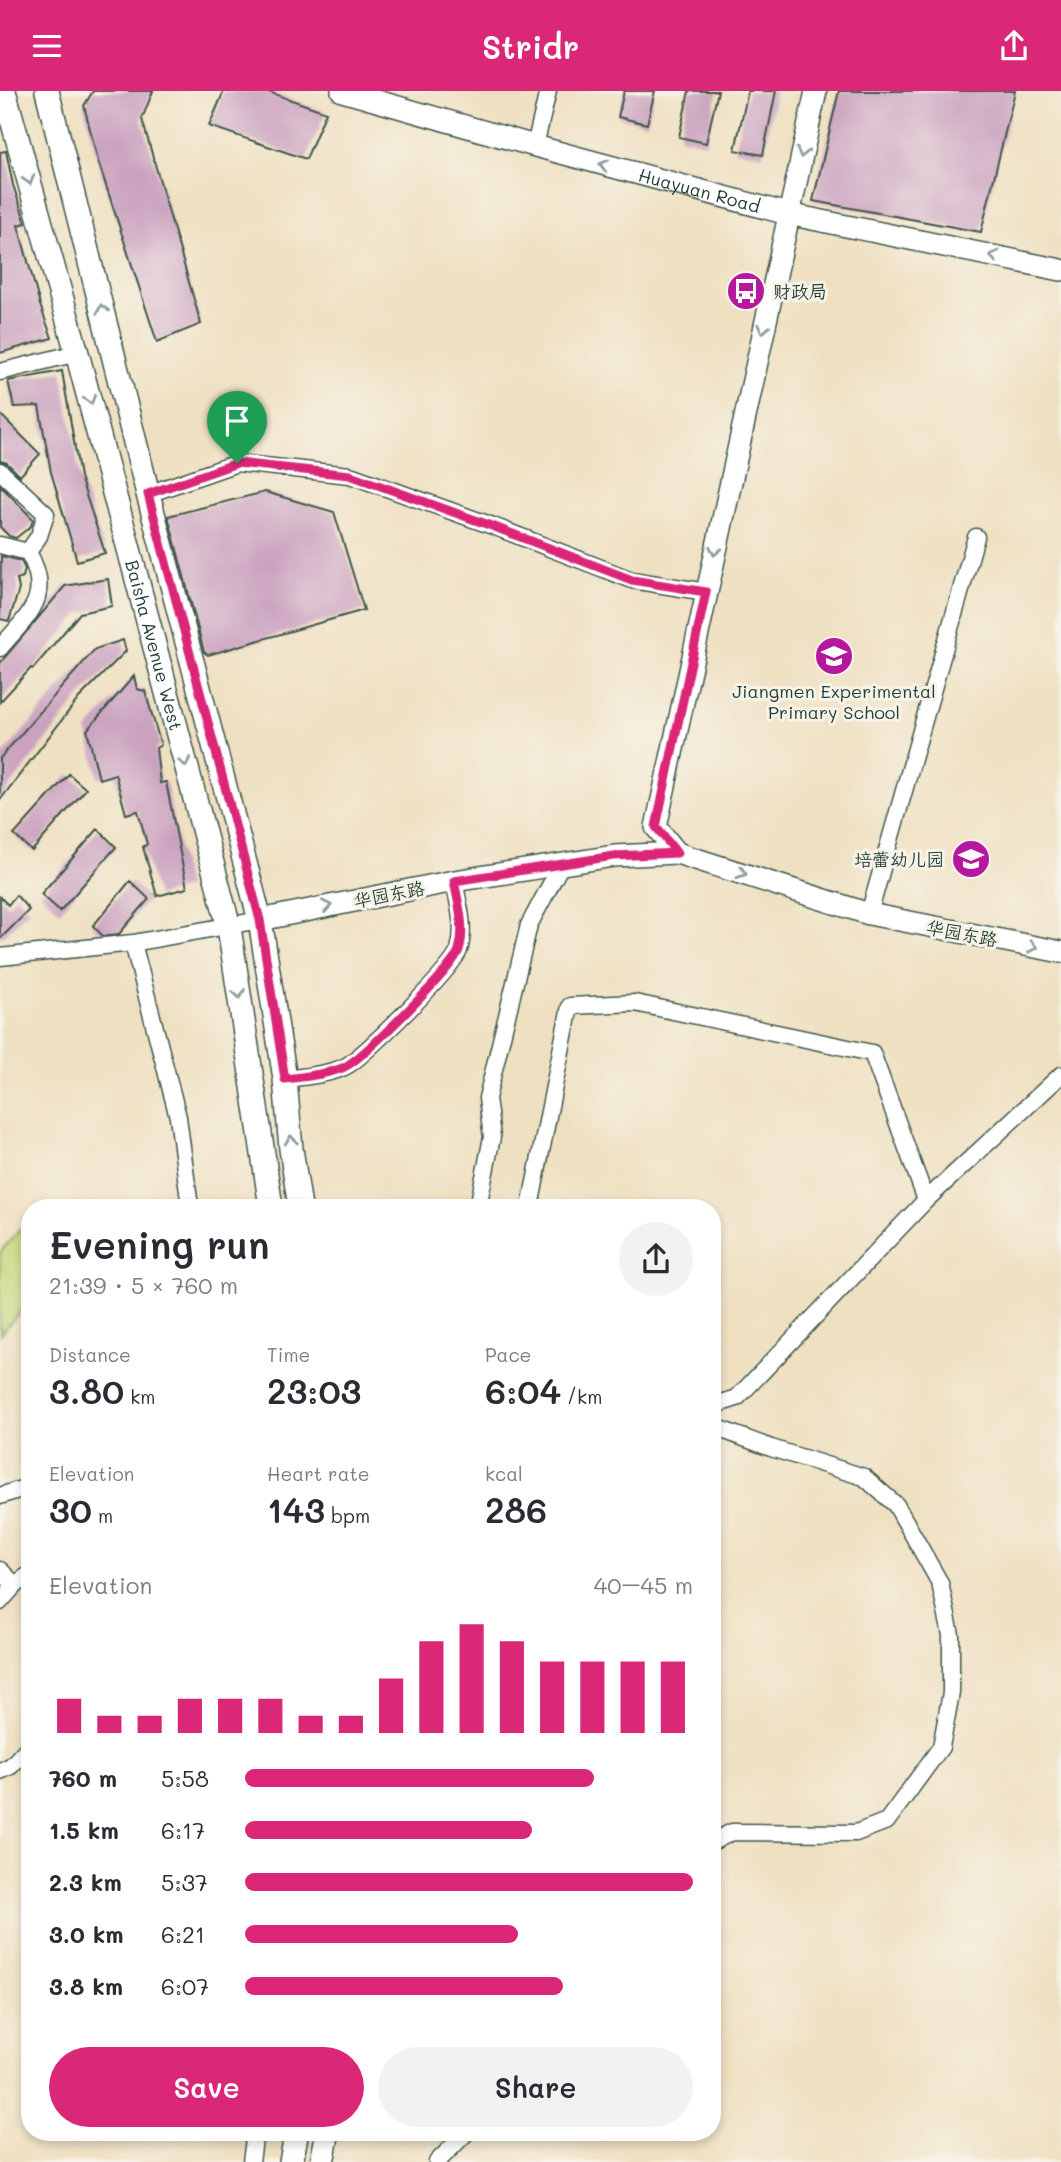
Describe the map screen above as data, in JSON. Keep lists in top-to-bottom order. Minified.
{"streets":{"main road":["Baisha Avenue West"],"street":["Huayuan Road","华园东路"]},"crossings":[["Baisha Avenue West","华园东路"]],"one_way":["Huayuan Road","华园东路"],"places":{"bus stop":["财政局"],"school or university":["Jiangmen Experimental Primary School","培蕾幼儿园"]},"page":{"header":"Stridr","heading":["Evening run","21:39 · 5 × 760 m"],"stats":[["Distance","3.80 km"],["Time","23:03"],["Pace","6:04 /km"],["Elevation","30 m"],["Heart rate","143 bpm"],["kcal","286"]],"chart":["Elevation","40–45 m"],"list":[{"name":"760 m","note":"5:58"},{"name":"1.5 km","note":"6:17"},{"name":"2.3 km","note":"5:37"},{"name":"3.0 km","note":"6:21"},{"name":"3.8 km","note":"6:07"}],"buttons":["Save","Share"]}}
